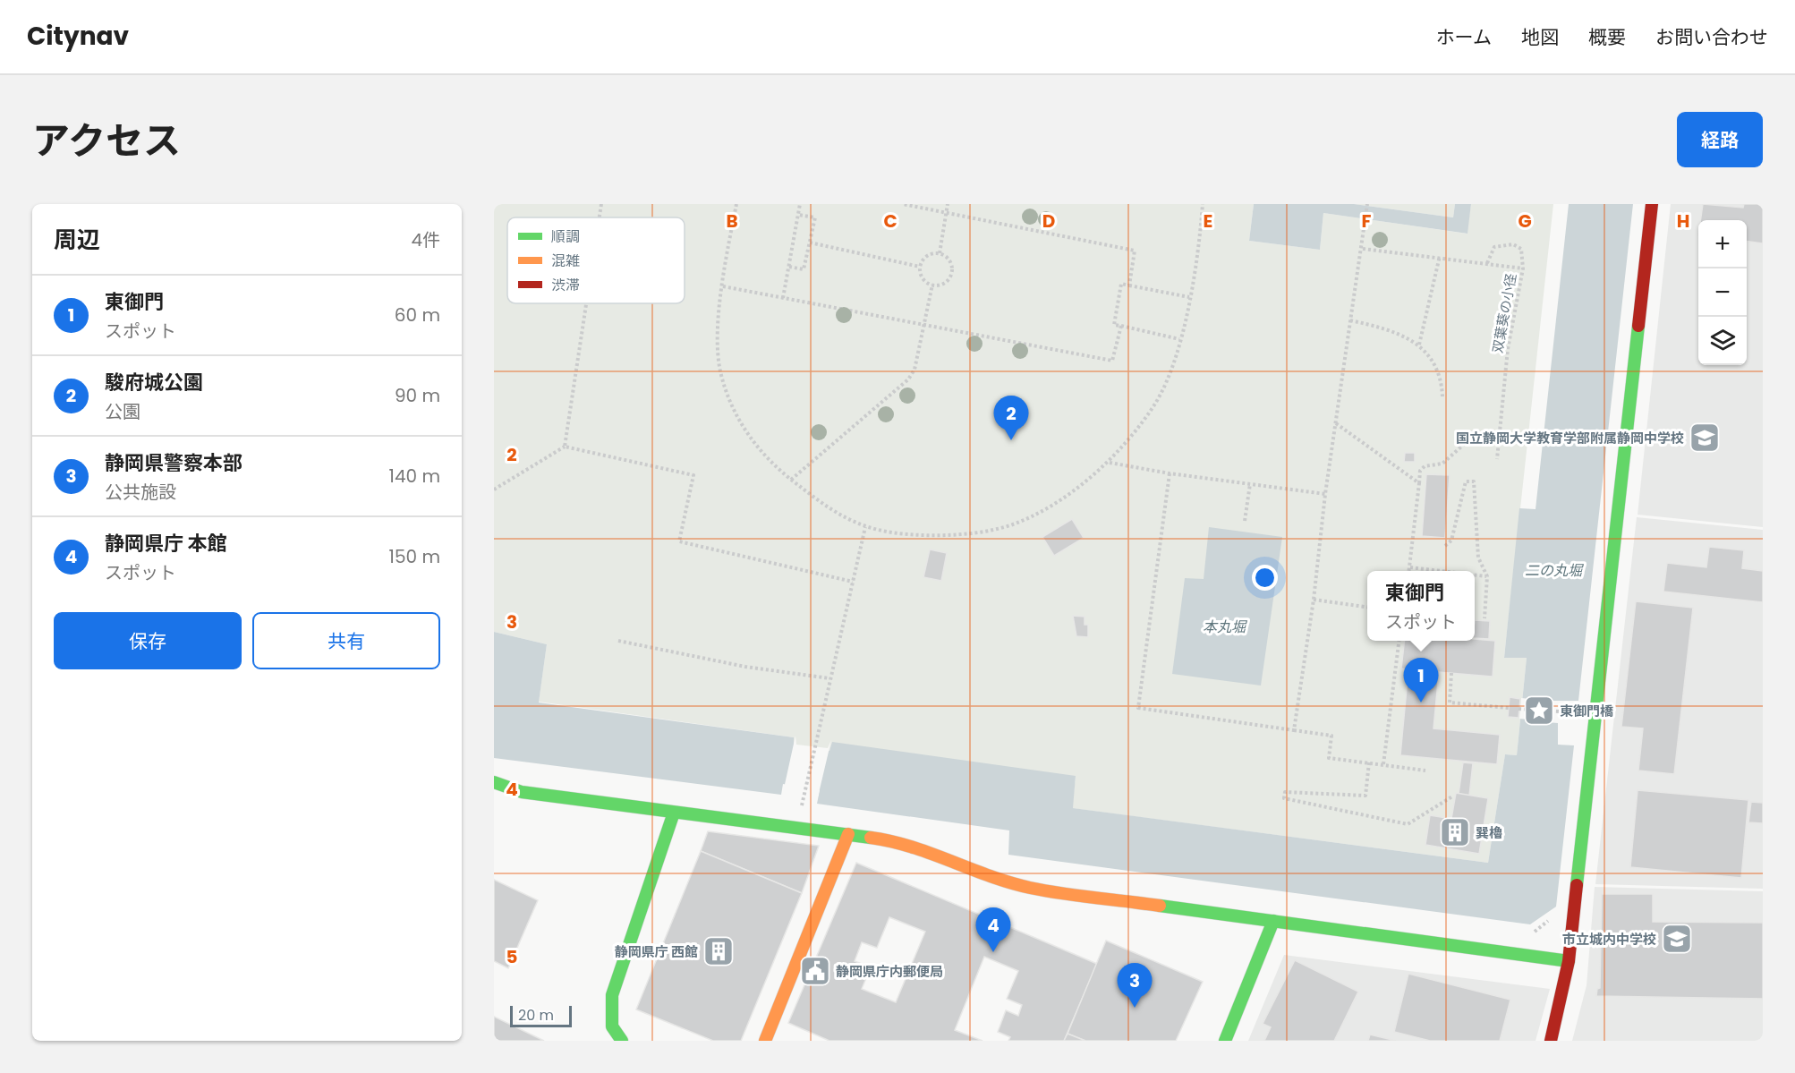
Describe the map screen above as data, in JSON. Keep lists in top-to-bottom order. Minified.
{"streets":{"path":["双葉葵の小径"]},"water":["二の丸堀","本丸堀"],"places":{"school or university":["国立静岡大学教育学部附属静岡中学校","市立城内中学校"],"place":["東御門橋"],"building":["巽櫓","静岡県庁 西館"],"public building":["静岡県庁内郵便局"]},"legend":["順調","混雑","渋滞"],"scale_bar":"20 m","page":{"header":"Citynav","nav":["ホーム","地図","概要","お問い合わせ"],"title":"アクセス","buttons":["経路",["保存","共有"]],"heading":["周辺","4件"],"map_buttons":["+","−"],"list":[{"mark":"1","name":"東御門","note":"スポット","value":"60 m"},{"mark":"2","name":"駿府城公園","note":"公園","value":"90 m"},{"mark":"3","name":"静岡県警察本部","note":"公共施設","value":"140 m"},{"mark":"4","name":"静岡県庁 本館","note":"スポット","value":"150 m"}],"pins":["2","1","4","3"],"popup":["東御門","スポット"],"scale":"20 m"},"grid":{"columns":["B","C","D","E","F","G","H"],"rows":["2","3","4","5"]}}
